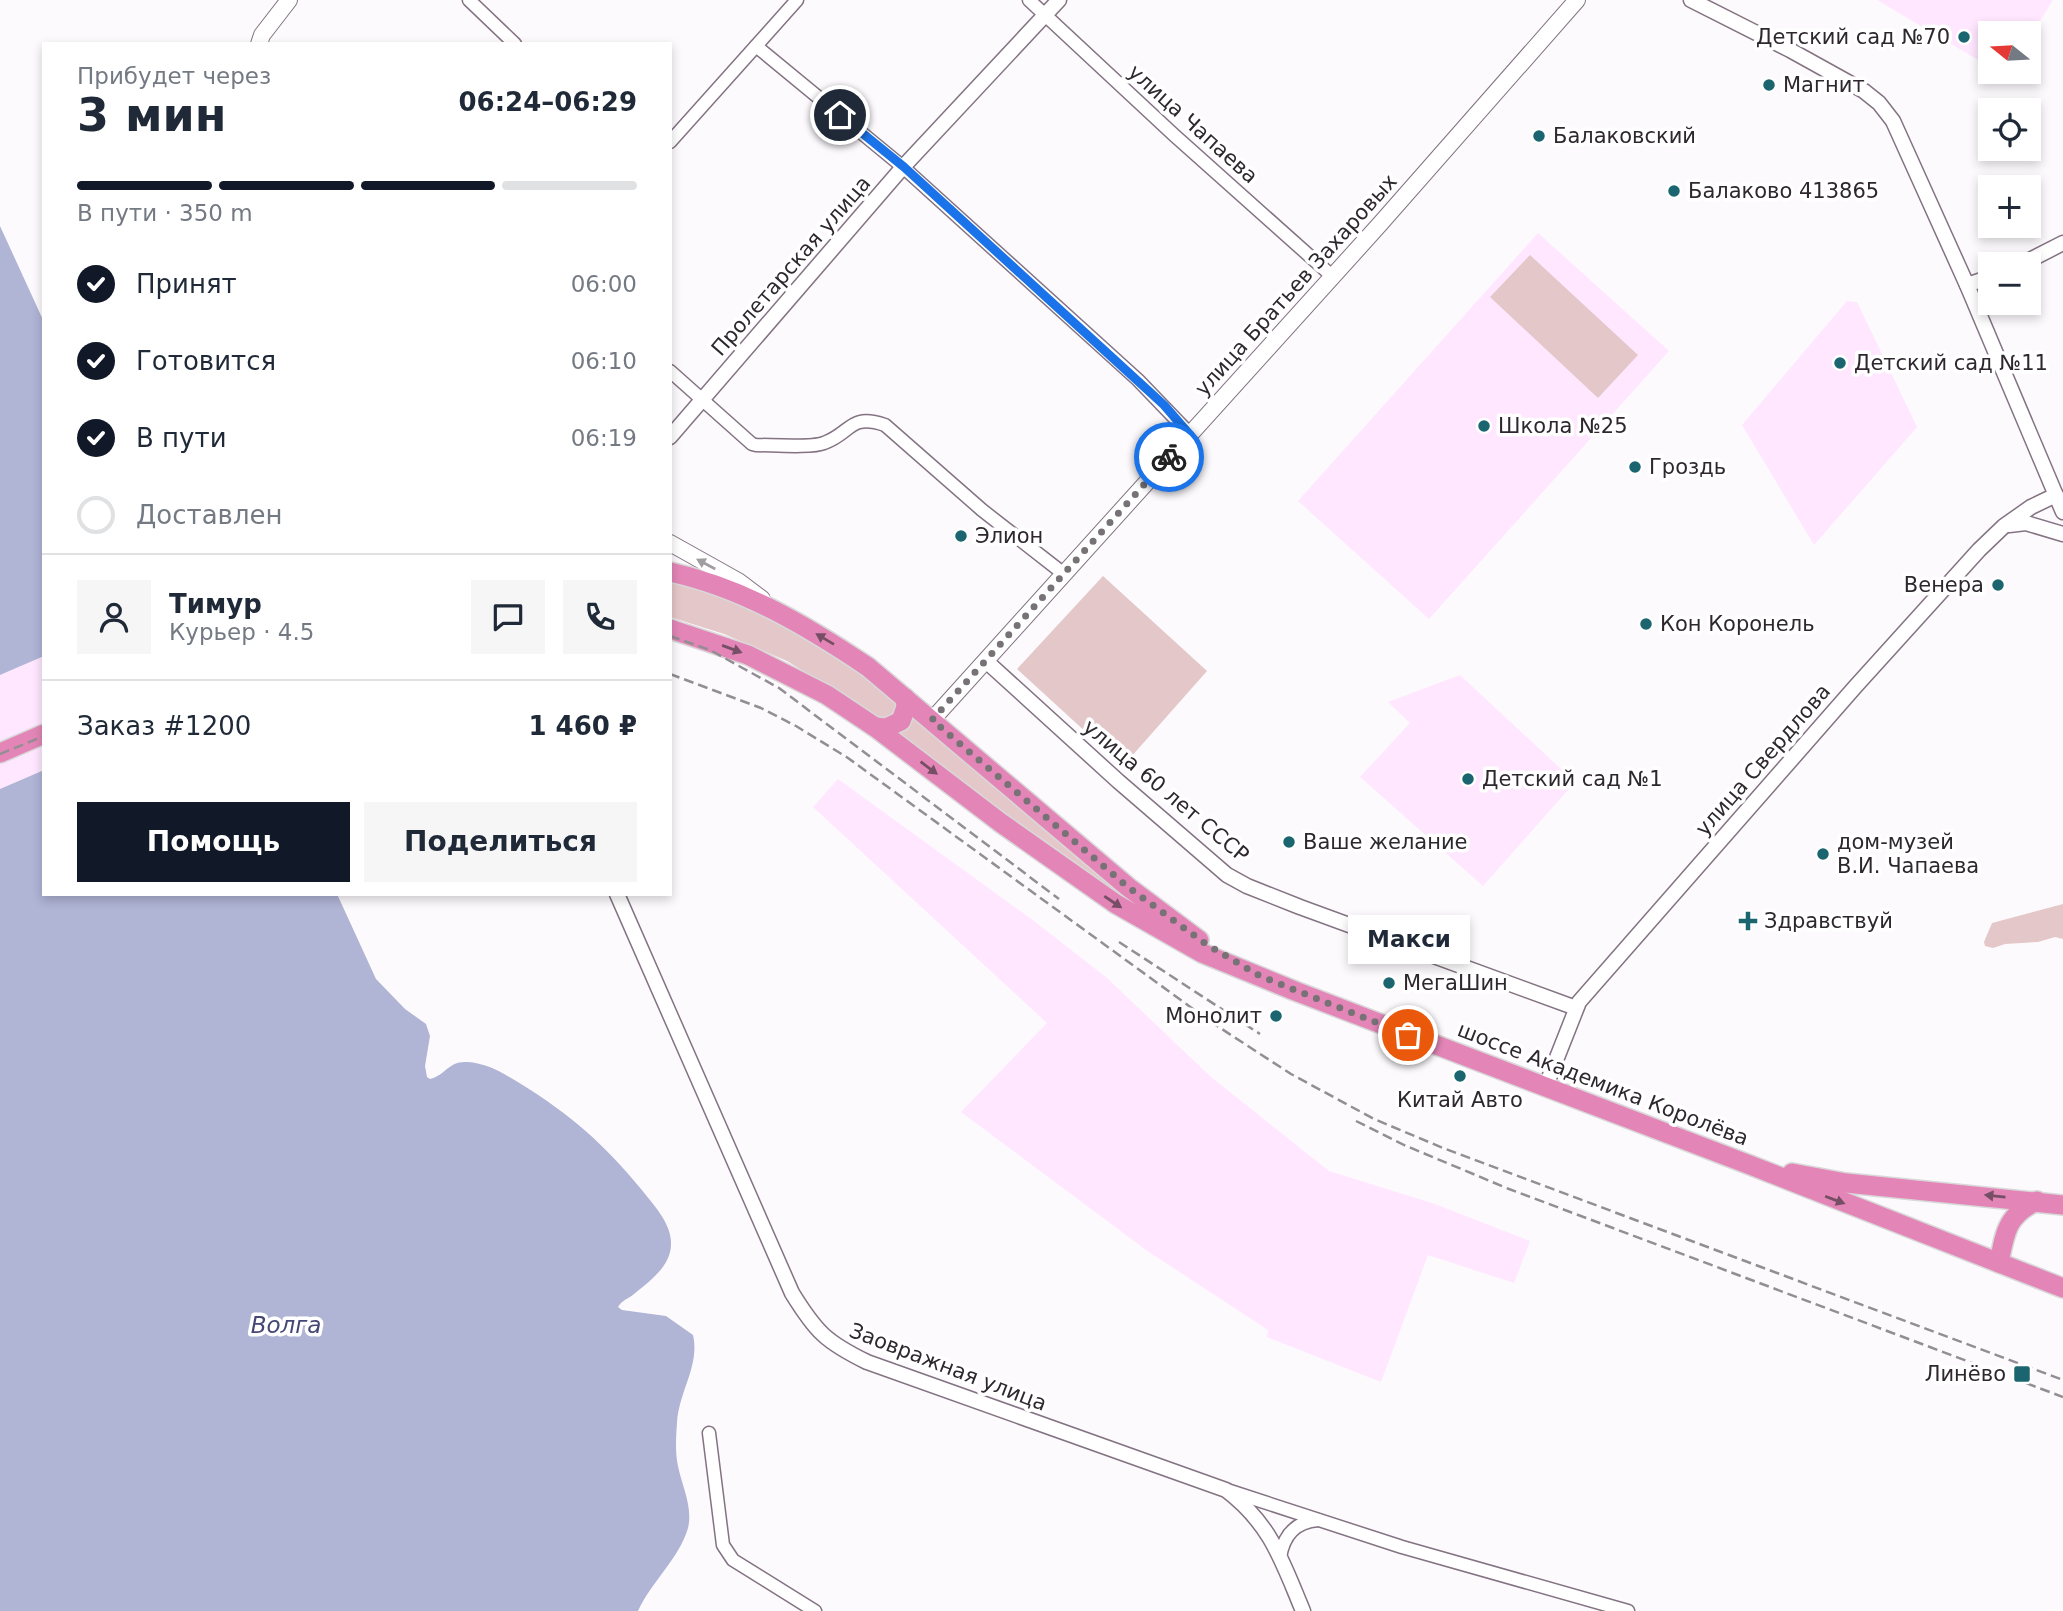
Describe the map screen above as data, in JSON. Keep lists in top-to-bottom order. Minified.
{"streets":{"highway":["шоссе Академика Королёва"],"main road":["улица Братьев Захаровых"],"street":["улица Чапаева","Пролетарская улица","улица Свердлова","улица 60 лет СССР","Заовражная улица"]},"crossings":[["улица Чапаева","Пролетарская улица"],["улица Чапаева","улица Братьев Захаровых"],["улица Братьев Захаровых","улица 60 лет СССР"],["улица Братьев Захаровых","шоссе Академика Королёва"],["улица Свердлова","улица 60 лет СССР"],["улица Свердлова","шоссе Академика Королёва"]],"water":["Волга"],"places":{"other":["Детский сад №70","Магнит","Балаковский","Балаково 413865","Детский сад №11","Школа №25","Гроздь","Элион","Венера","Кон Коронель","Детский сад №1","Ваше желание","дом-музей В.И. Чапаева","МегаШин","Монолит","Макси","Китай Авто"],"health":["Здравствуй"],"transit":["Линёво"]},"north":"left","page":{"map_buttons":["+","−"],"heading":["3 мин","Прибудет через","06:24–06:29"],"panel":["Тимур","Курьер · 4.5","Заказ #1200","1 460 ₽"],"bar":"В пути · 350 m","list":[["Принят","06:00"],["Готовится","06:10"],["В пути","06:19"],"Доставлен"],"buttons":["Помощь","Поделиться"],"bubble":"Макси"}}
